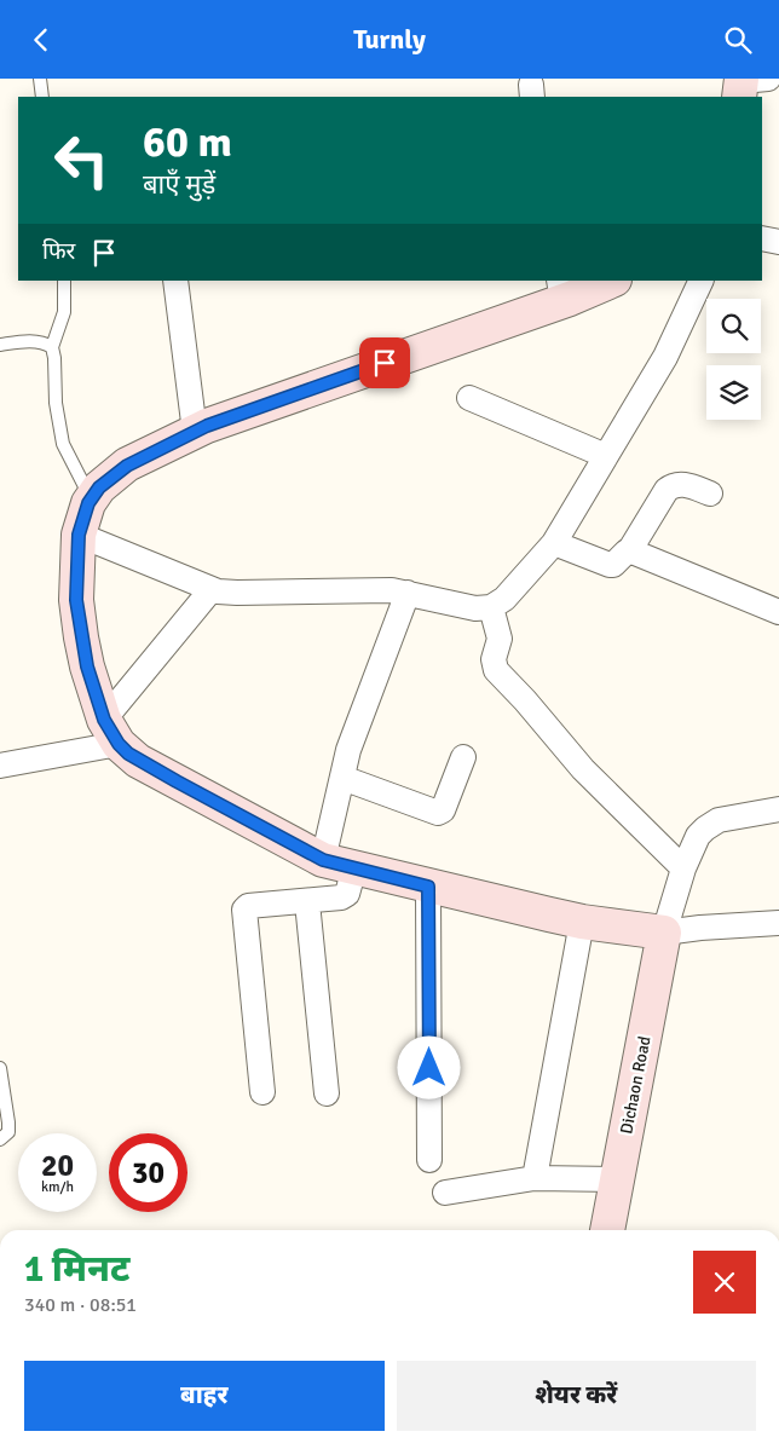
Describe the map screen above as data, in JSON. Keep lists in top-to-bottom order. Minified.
{"streets":{"street":["Dichaon Road"]},"page":{"header":"Turnly","turn":["60 m","बाएँ मुड़ें"],"then":"फिर","speed":"20 km/h","limit":"30","heading":["1 मिनट","340 m · 08:51"],"buttons":["बाहर","शेयर करें"]}}
